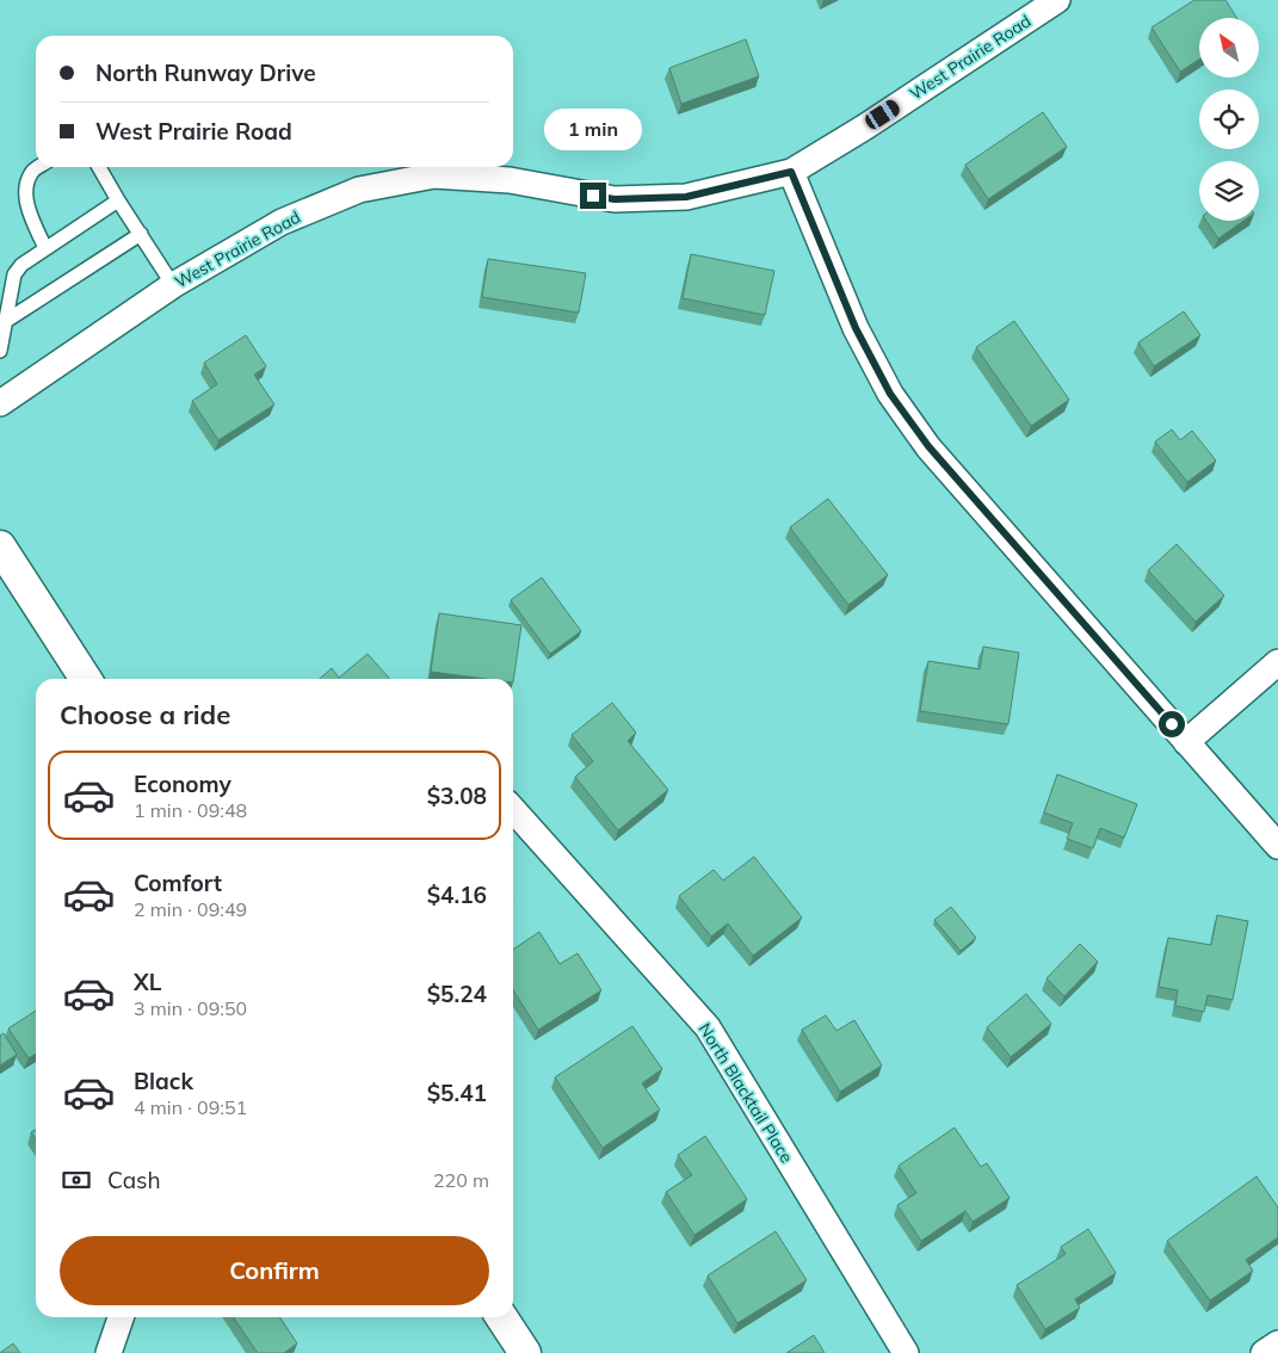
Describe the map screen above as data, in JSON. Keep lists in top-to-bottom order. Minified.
{"streets":{"street":["West Prairie Road","North Blacktail Place"]},"north":"top left","page":{"banner":["North Runway Drive","West Prairie Road"],"bubble":"1 min","heading":"Choose a ride","list":[{"name":"Economy","note":"1 min · 09:48","value":"$3.08"},{"name":"Comfort","note":"2 min · 09:49","value":"$4.16"},{"name":"XL","note":"3 min · 09:50","value":"$5.24"},{"name":"Black","note":"4 min · 09:51","value":"$5.41"}],"pay":["Cash","220 m"],"buttons":"Confirm"}}
